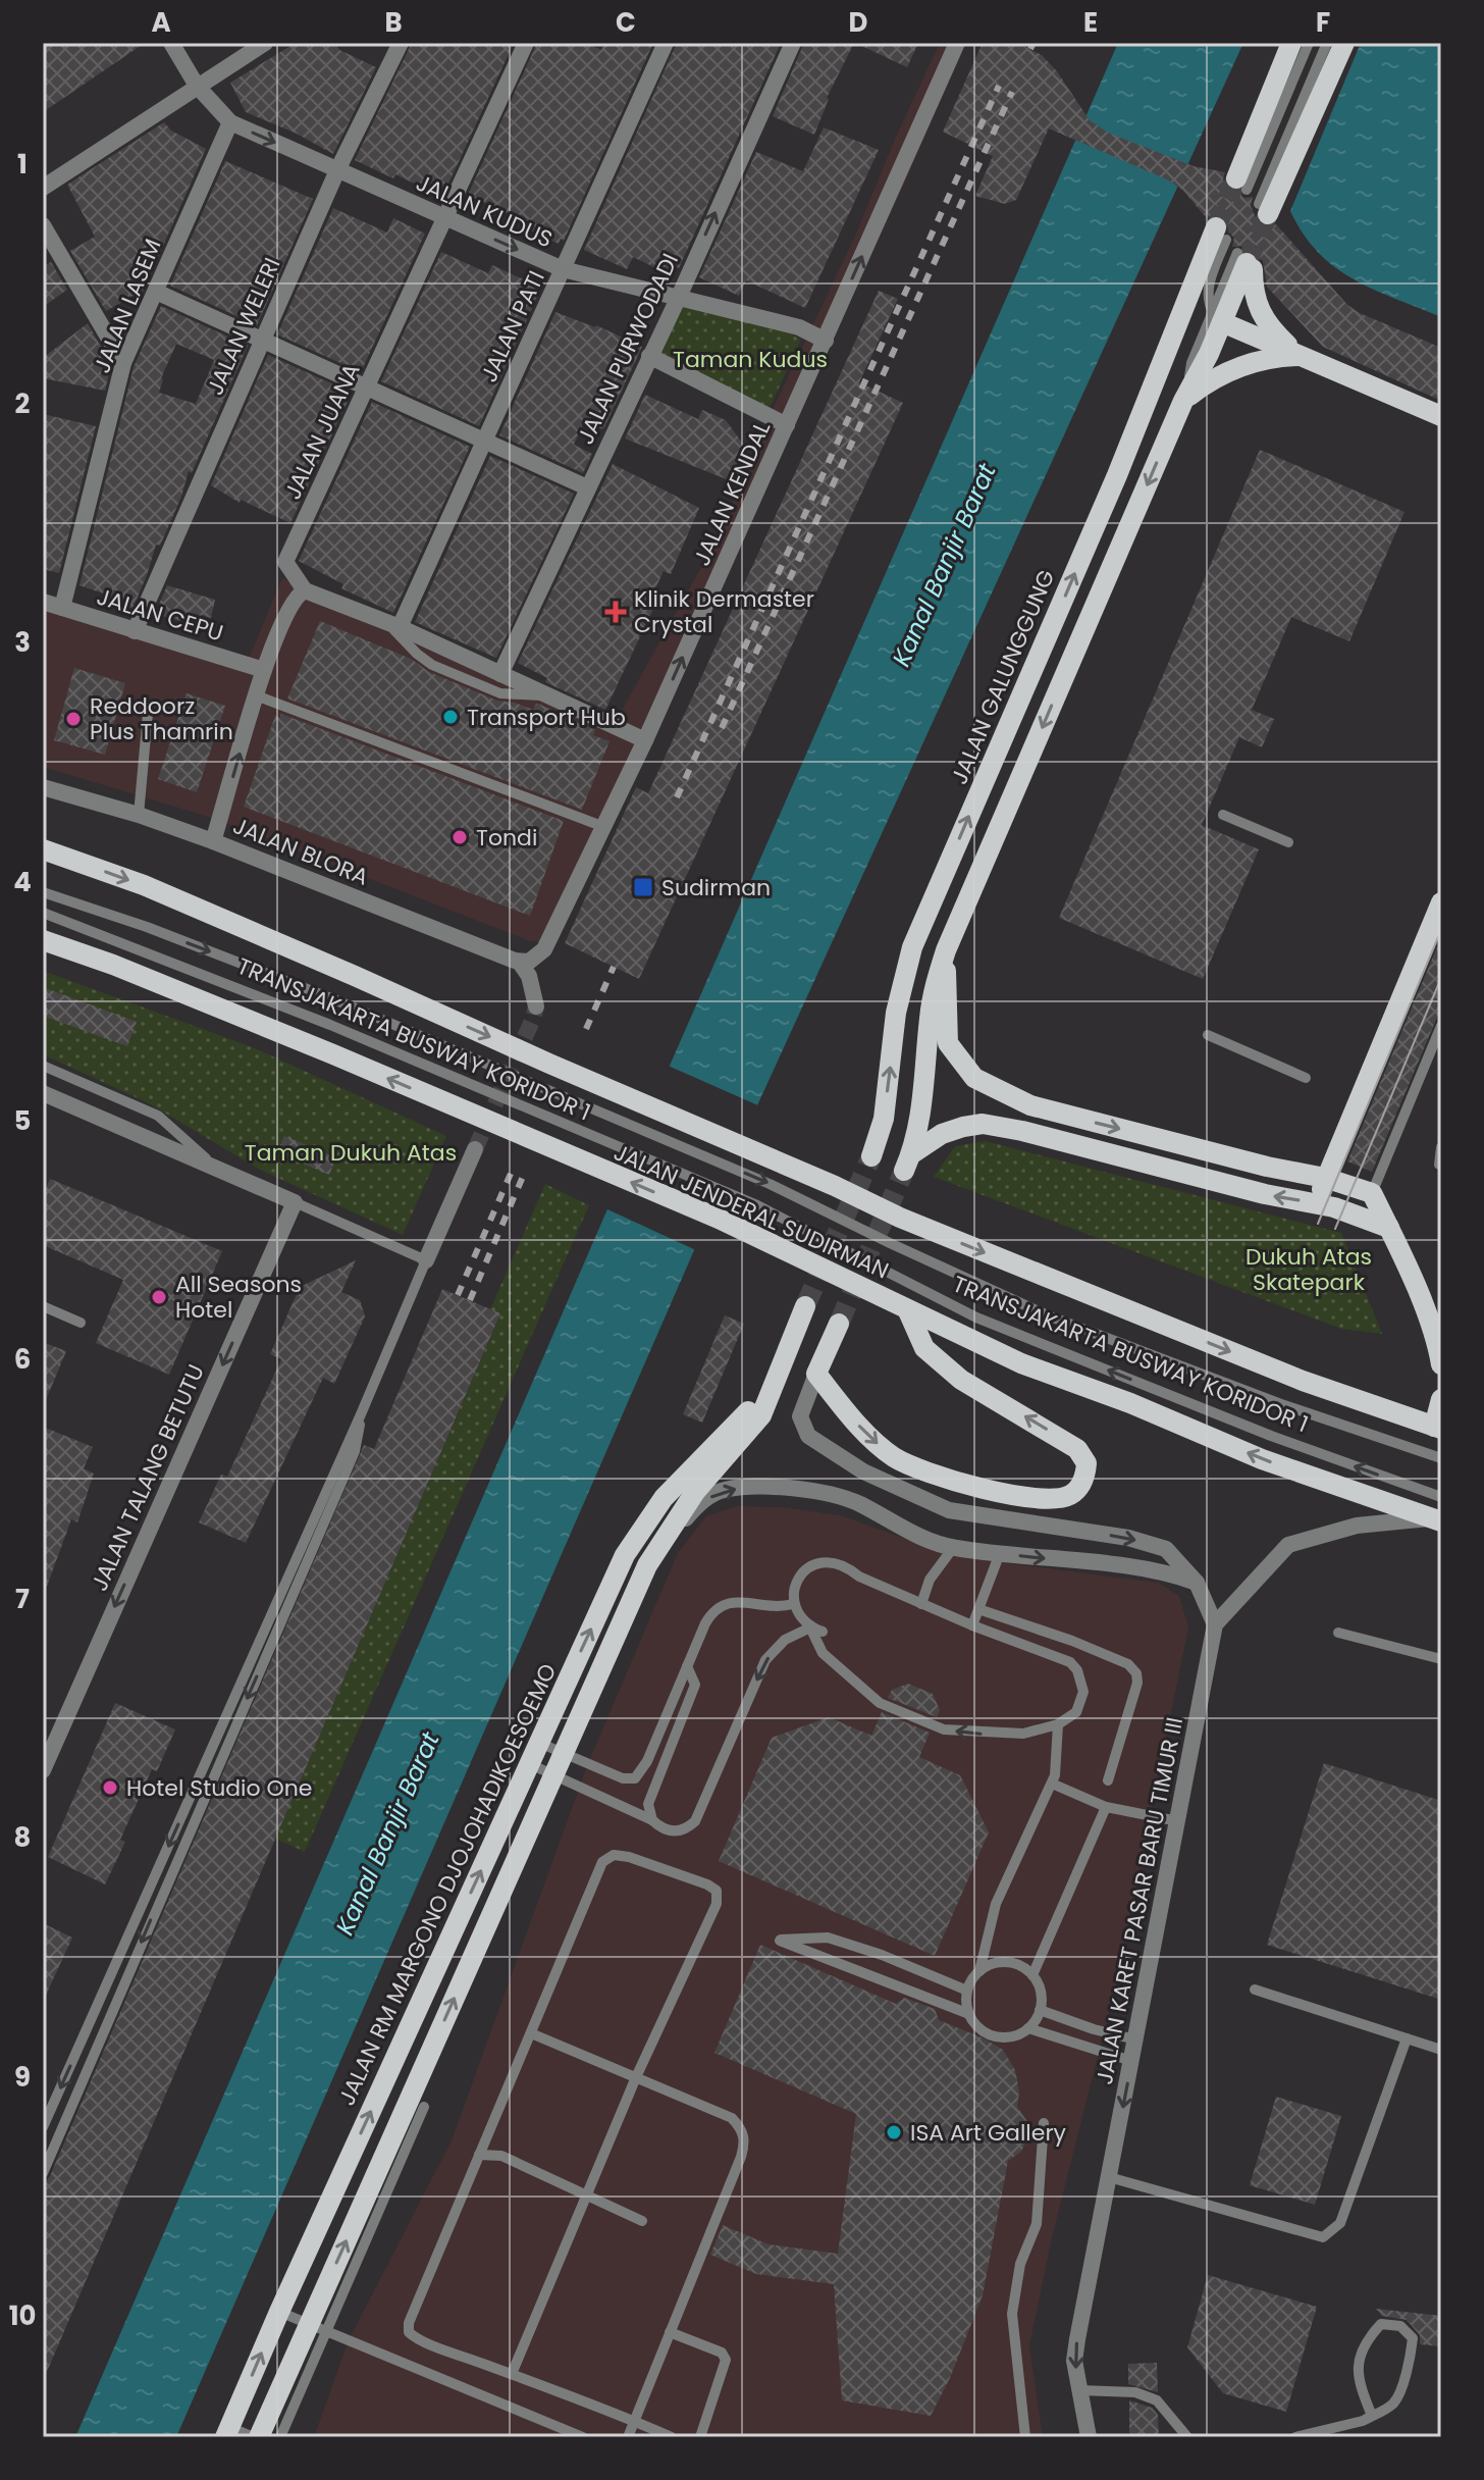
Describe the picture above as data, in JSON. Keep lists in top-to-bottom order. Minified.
{"streets":{"main road":["JALAN GALUNGGUNG","JALAN JENDERAL SUDIRMAN","JALAN RM MARGONO DJOJOHADIKOESOEMO"],"street":["JALAN KUDUS","JALAN LASEM","JALAN WELERI","JALAN PATI","JALAN PURWODADI","JALAN JUANA","JALAN KENDAL","JALAN CEPU","JALAN BLORA","JALAN TALANG BETUTU","JALAN KARET PASAR BARU TIMUR III"],"lane":["TRANSJAKARTA BUSWAY KORIDOR 1"]},"crossings":[["JALAN KUDUS","JALAN LASEM"],["JALAN KUDUS","JALAN WELERI"],["JALAN KUDUS","JALAN PATI"],["JALAN KUDUS","JALAN PURWODADI"],["JALAN KUDUS","JALAN JUANA"],["JALAN KUDUS","JALAN KENDAL"],["JALAN LASEM","JALAN CEPU"],["JALAN WELERI","JALAN CEPU"],["JALAN KENDAL","JALAN BLORA"]],"one_way":["JALAN PURWODADI","JALAN KENDAL","JALAN TALANG BETUTU","JALAN RM MARGONO DJOJOHADIKOESOEMO","JALAN KARET PASAR BARU TIMUR III"],"water":["Kanal Banjir Barat"],"parks":["Taman Kudus","Taman Dukuh Atas","Dukuh Atas Skatepark"],"places":{"health":["Klinik Dermaster Crystal"],"other":["Transport Hub","Reddoorz Plus Thamrin","Tondi","All Seasons Hotel","Hotel Studio One","ISA Art Gallery"],"transit":["Sudirman"]},"grid":{"columns":["A","B","C","D","E","F"],"rows":["1","2","3","4","5","6","7","8","9","10"]}}
